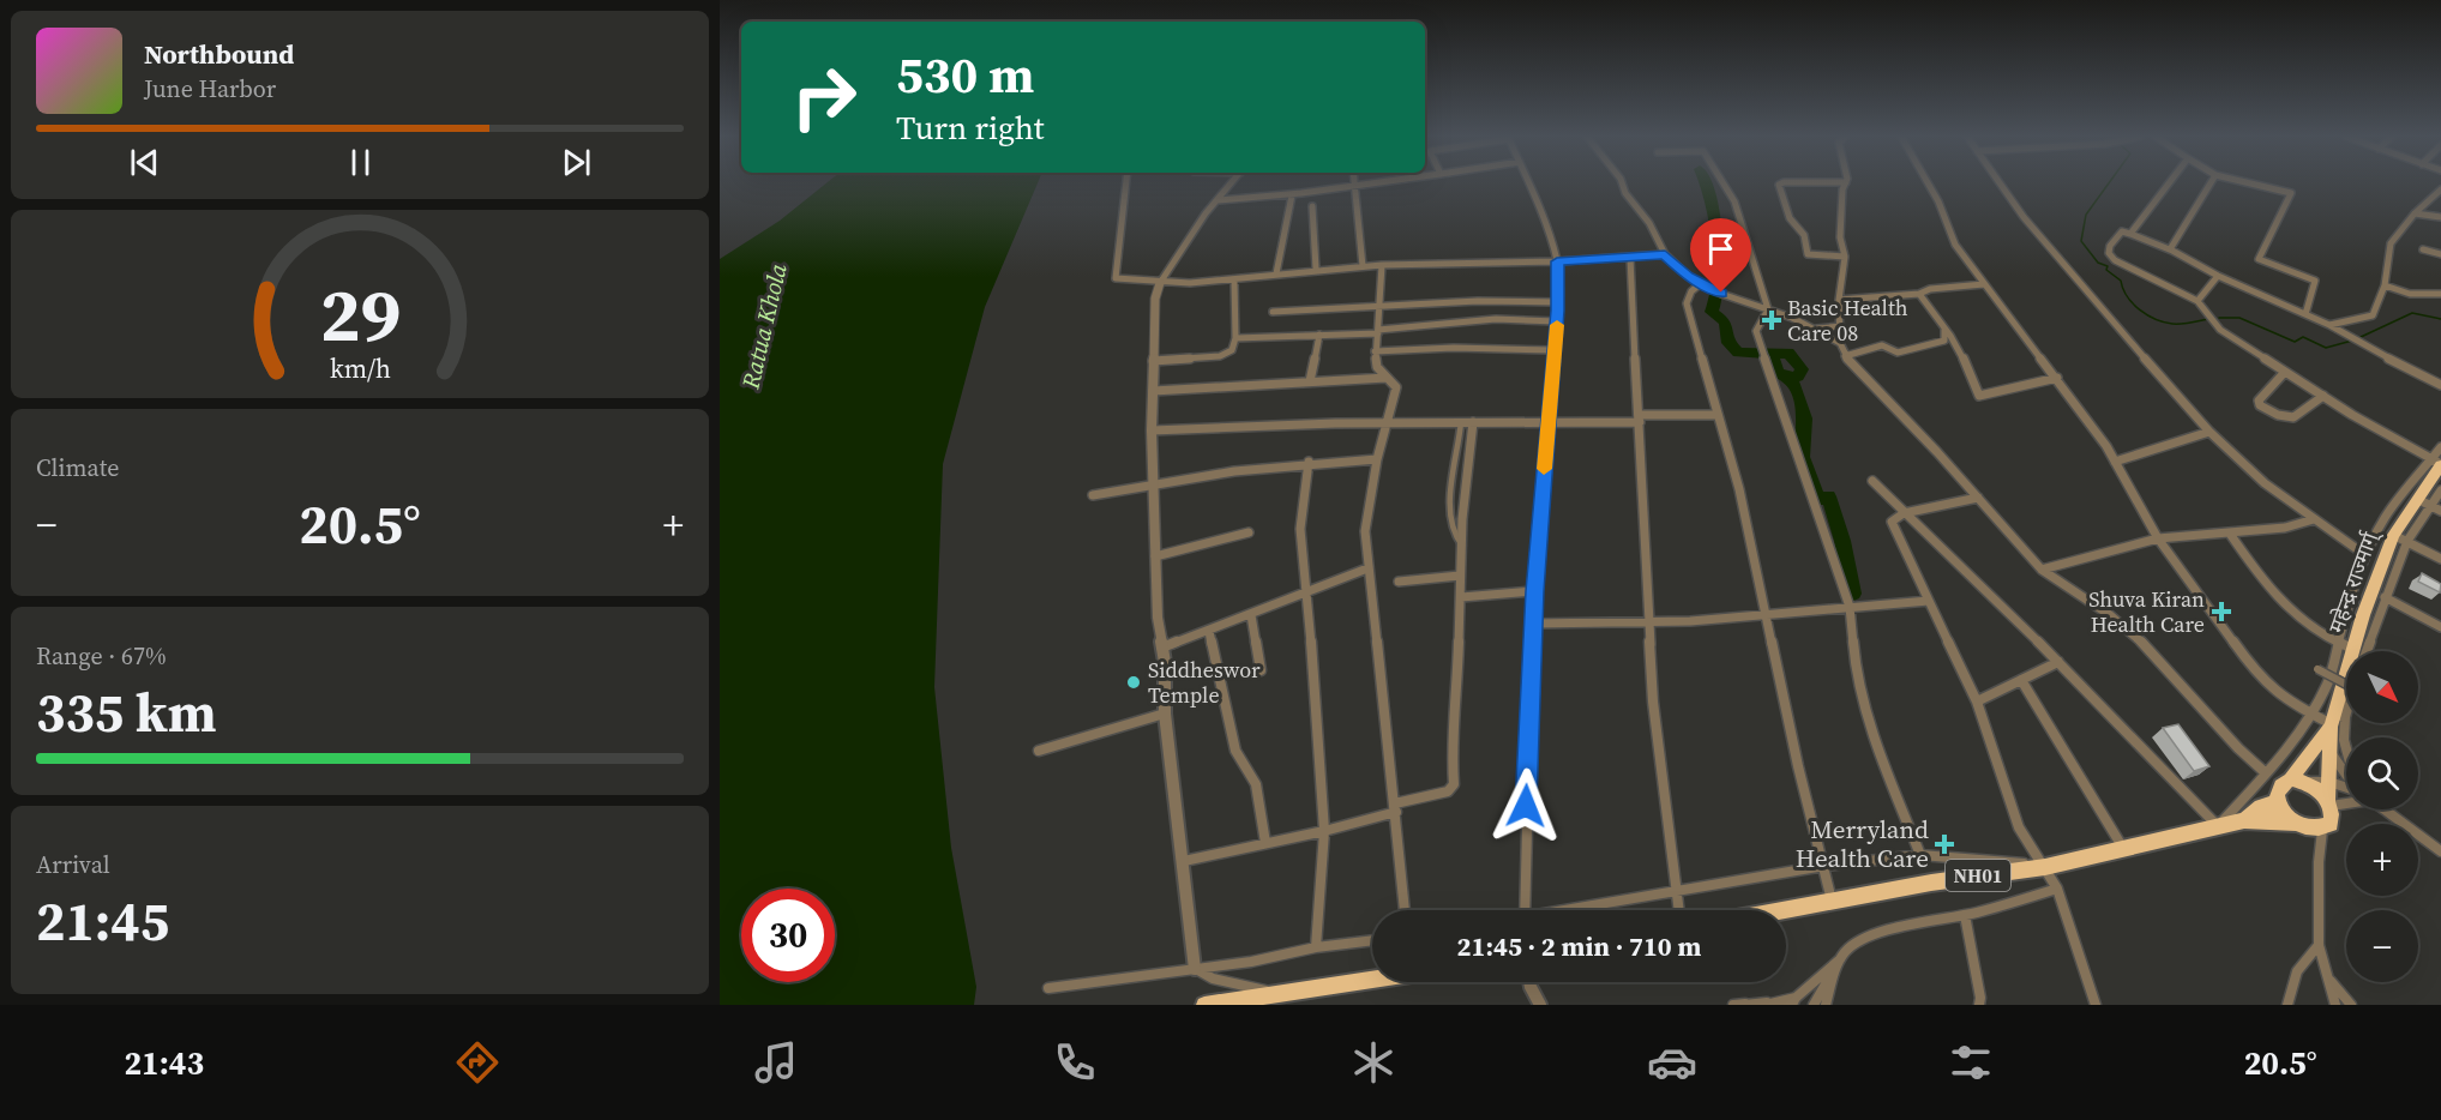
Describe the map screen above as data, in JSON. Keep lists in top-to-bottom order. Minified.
{"streets":{"highway":["महेन्द्र राज्मार्ग्","NH01"]},"crossings":[["महेन्द्र राज्मार्ग्","NH01"]],"water":["Ratua Khola"],"places":{"health":["Basic Health Care 08","Shuva Kiran Health Care","Merryland Health Care"],"other":["Siddheswor Temple"]},"north":"bottom right","page":{"turn":["530 m","Turn right"],"song":["Northbound","June Harbor"],"tile":["Climate",["Range · 67%","335 km"],["Arrival","21:45"]],"heat":["−","20.5°","+"],"map_buttons":["+","−"],"limit":"30","trip":"21:45 · 2 min · 710 m","tabs":["21:43","20.5°"],"gauge":["29","km/h"]}}
